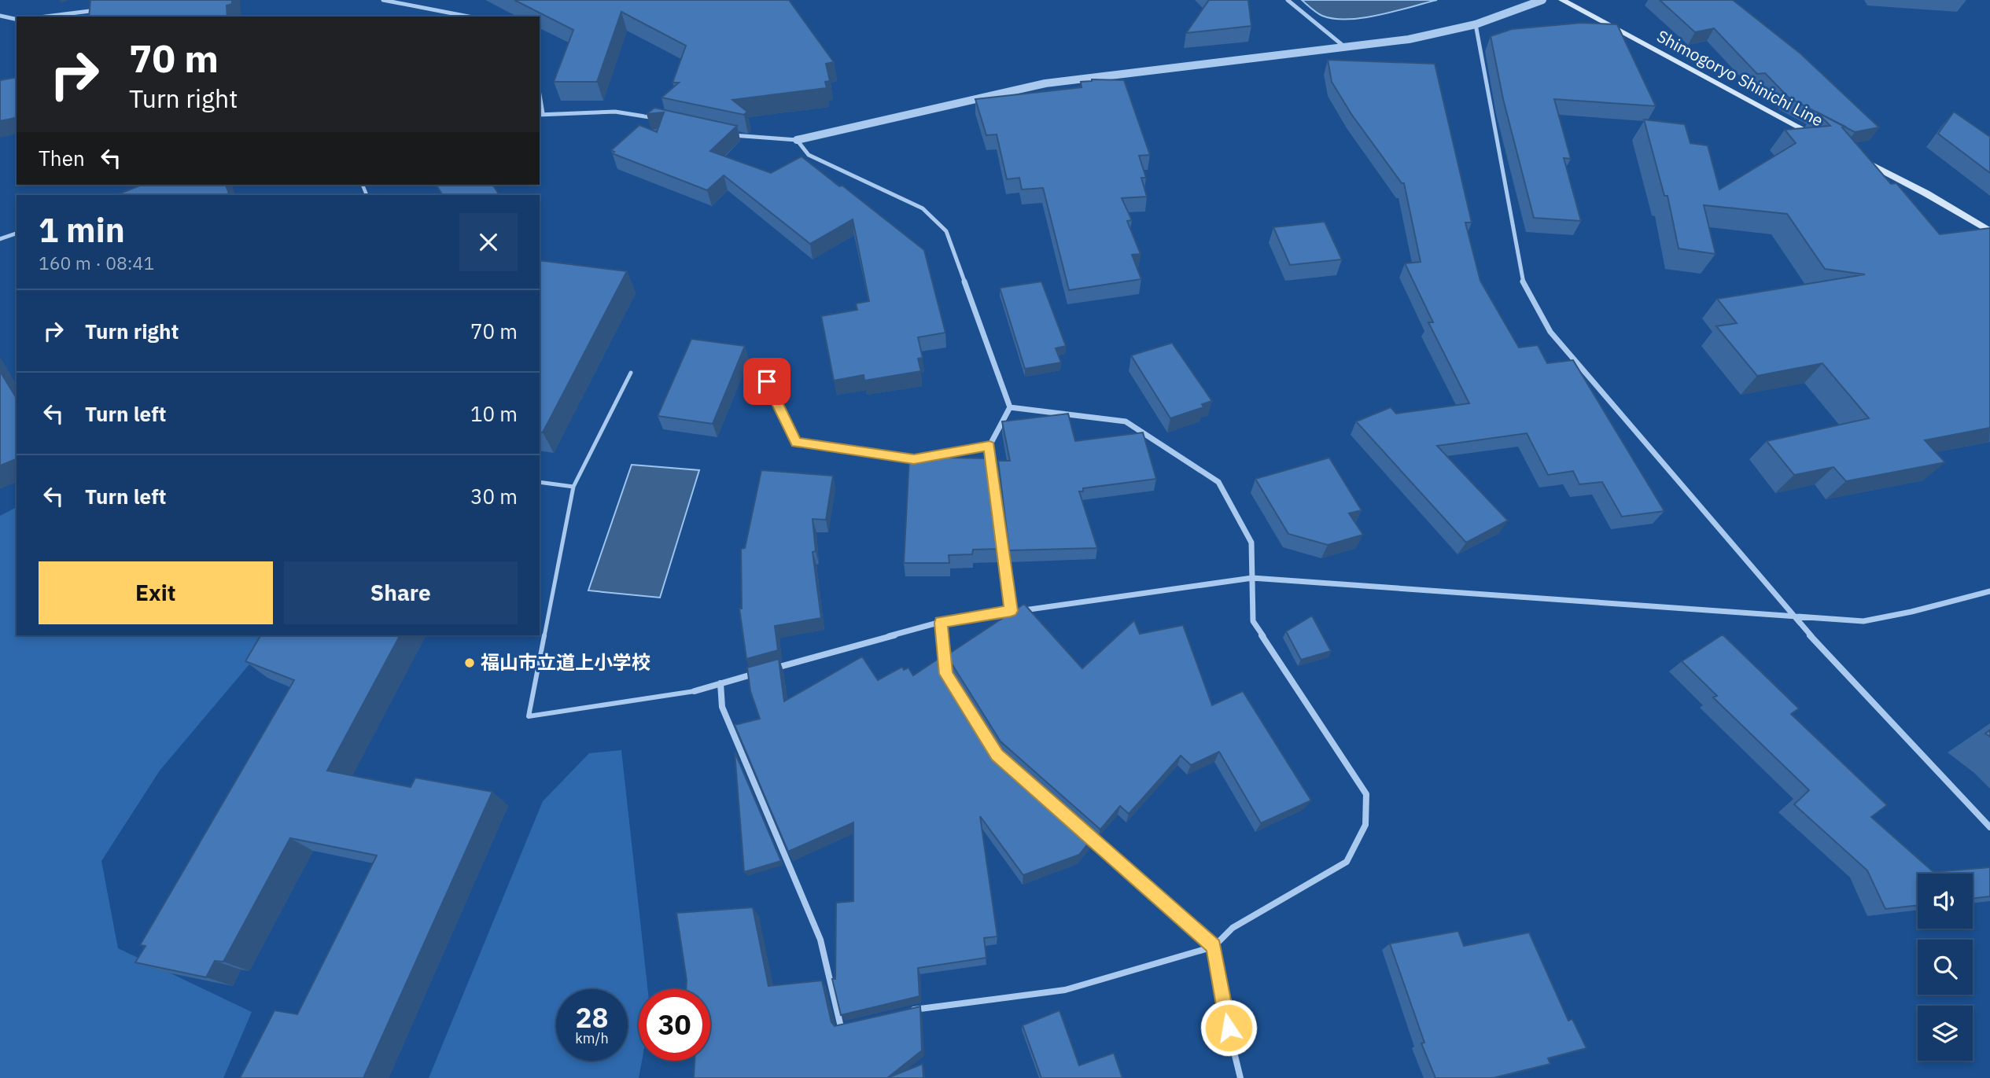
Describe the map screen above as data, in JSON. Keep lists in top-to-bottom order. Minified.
{"streets":{"main road":["Shimogoryo Shinichi Line"]},"places":["福山市立道上小学校"],"page":{"turn":["70 m","Turn right"],"then":"Then","heading":["1 min","160 m · 08:41"],"list":[{"name":"Turn right","value":"70 m"},{"name":"Turn left","value":"10 m"},{"name":"Turn left","value":"30 m"}],"buttons":["Exit","Share"],"speed":"28 km/h","limit":"30"}}
